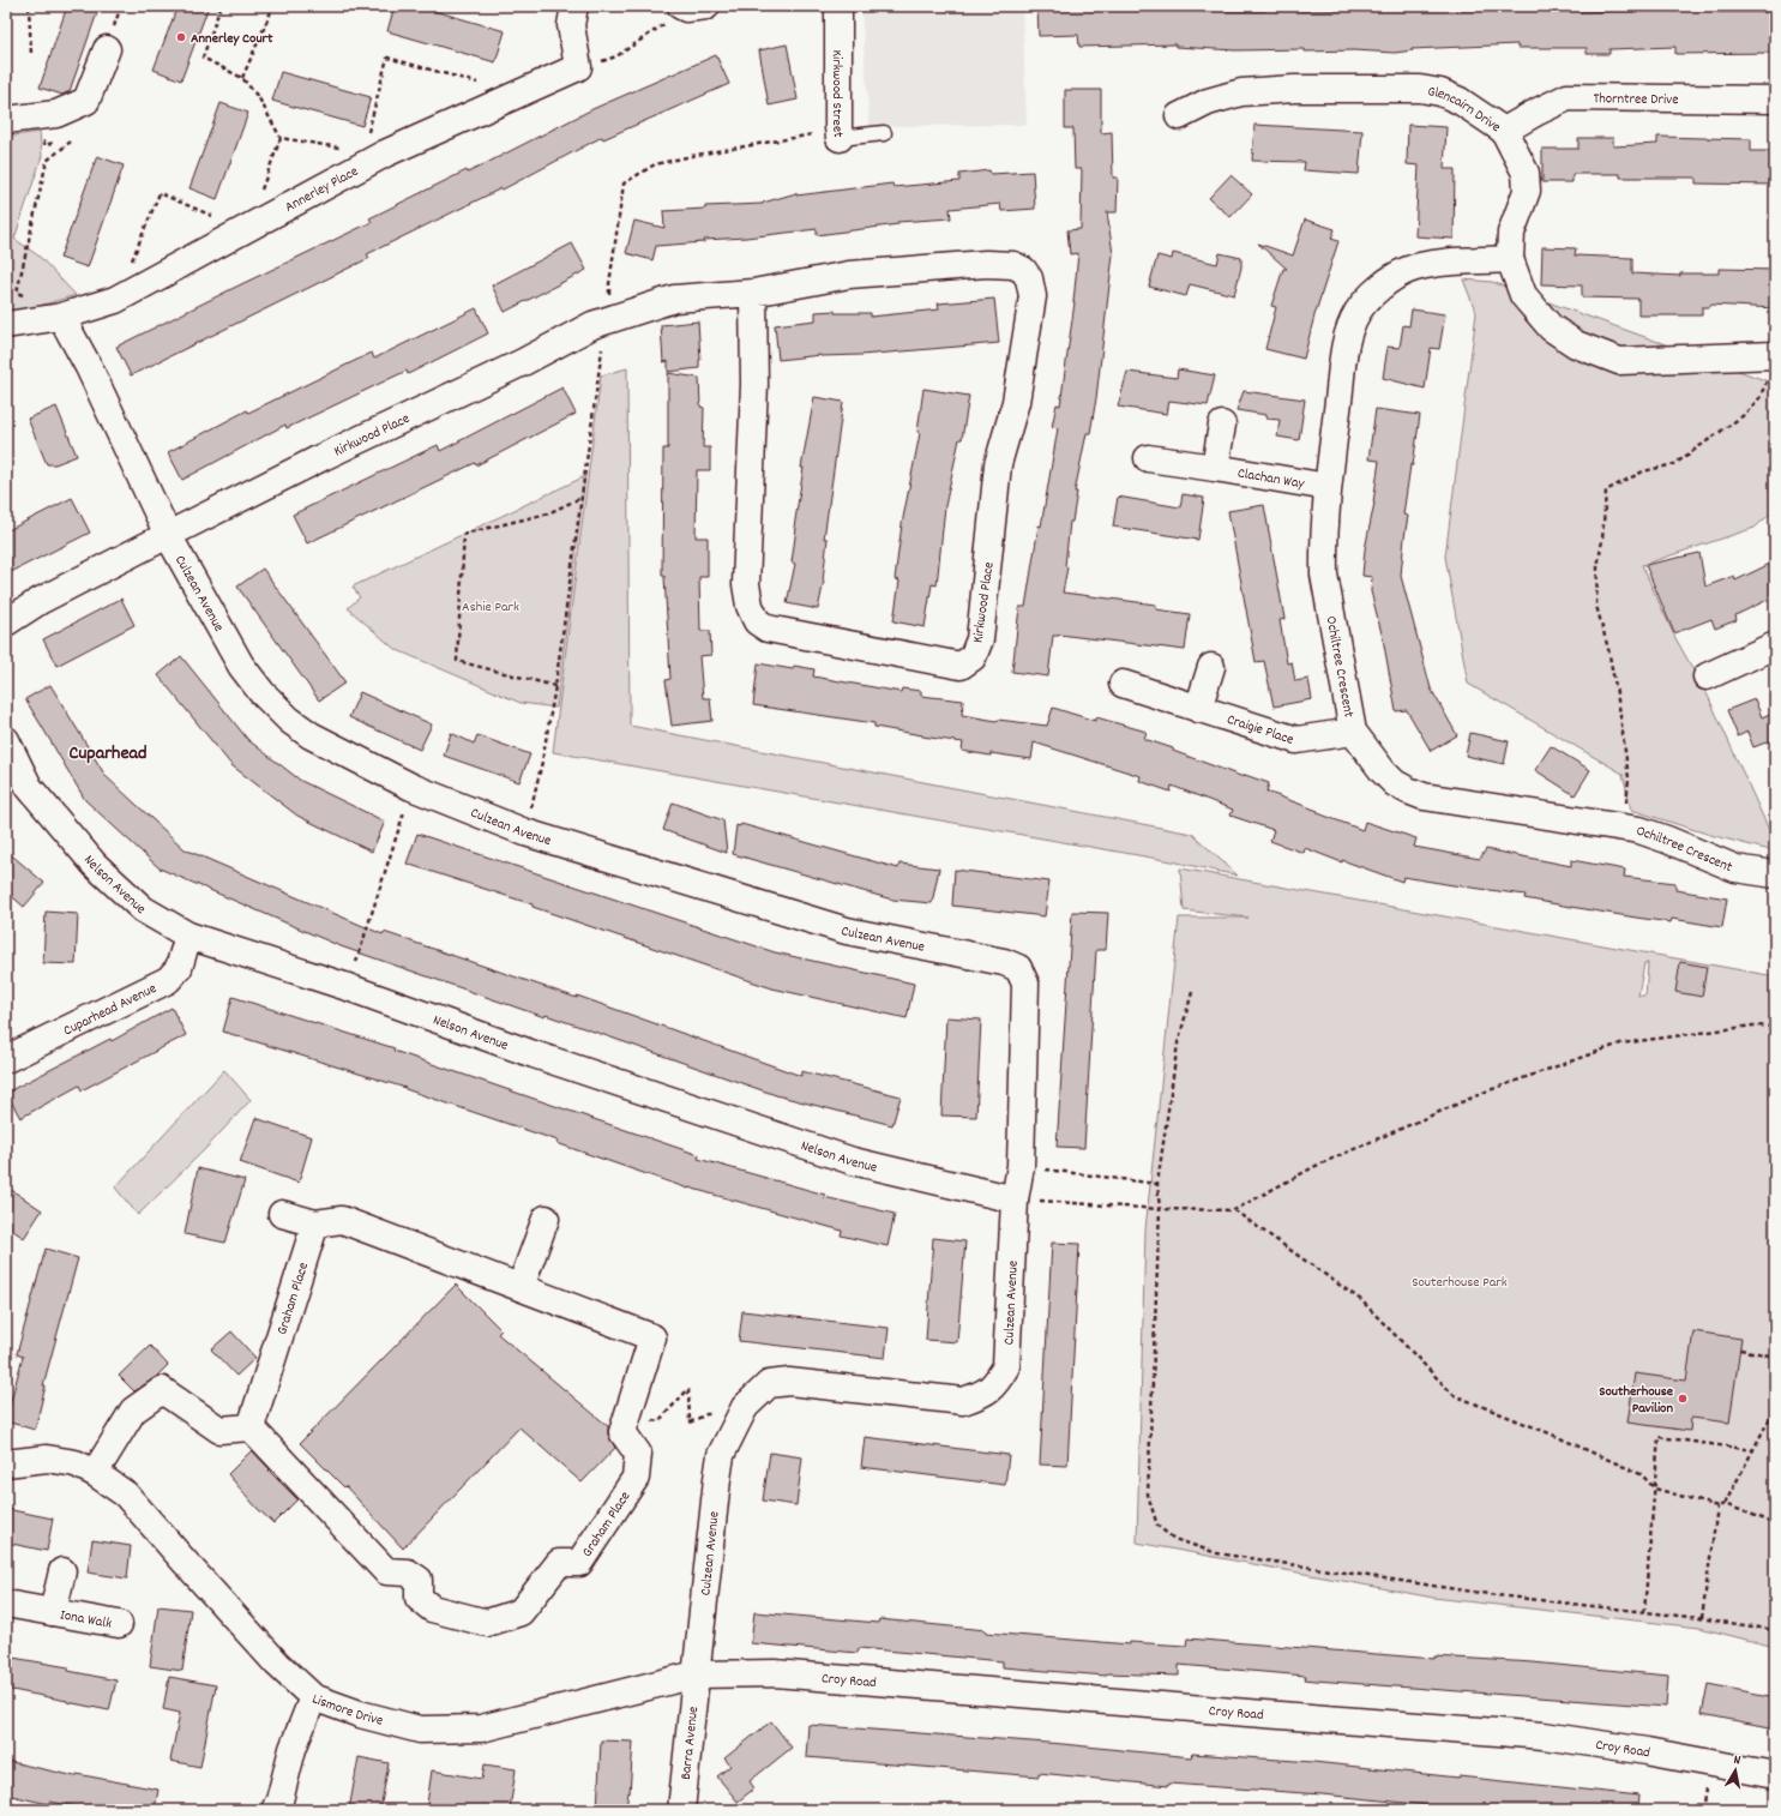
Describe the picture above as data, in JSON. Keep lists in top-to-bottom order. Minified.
{"streets":{"street":["Kirkwood Street","Thorntree Drive","Glencairn Drive","Annerley Place","Kirkwood Place","Clachan Way","Culzean Avenue","Ochiltree Crescent","Craigie Place","Nelson Avenue","Cuparhead Avenue","Graham Place","Iona Walk","Croy Road","Lismore Drive","Barra Avenue"]},"crossings":[["Thorntree Drive","Glencairn Drive"],["Glencairn Drive","Ochiltree Crescent"],["Annerley Place","Culzean Avenue"],["Kirkwood Place","Culzean Avenue"],["Clachan Way","Ochiltree Crescent"],["Culzean Avenue","Nelson Avenue"],["Culzean Avenue","Croy Road"],["Culzean Avenue","Lismore Drive"],["Culzean Avenue","Barra Avenue"],["Ochiltree Crescent","Craigie Place"],["Nelson Avenue","Cuparhead Avenue"],["Croy Road","Lismore Drive"],["Croy Road","Barra Avenue"],["Lismore Drive","Barra Avenue"]],"districts":["Cuparhead"],"parks":["Ashie Park","Souterhouse Park"],"places":["Annerley Court","Southerhouse Pavilion"],"north":"top"}
